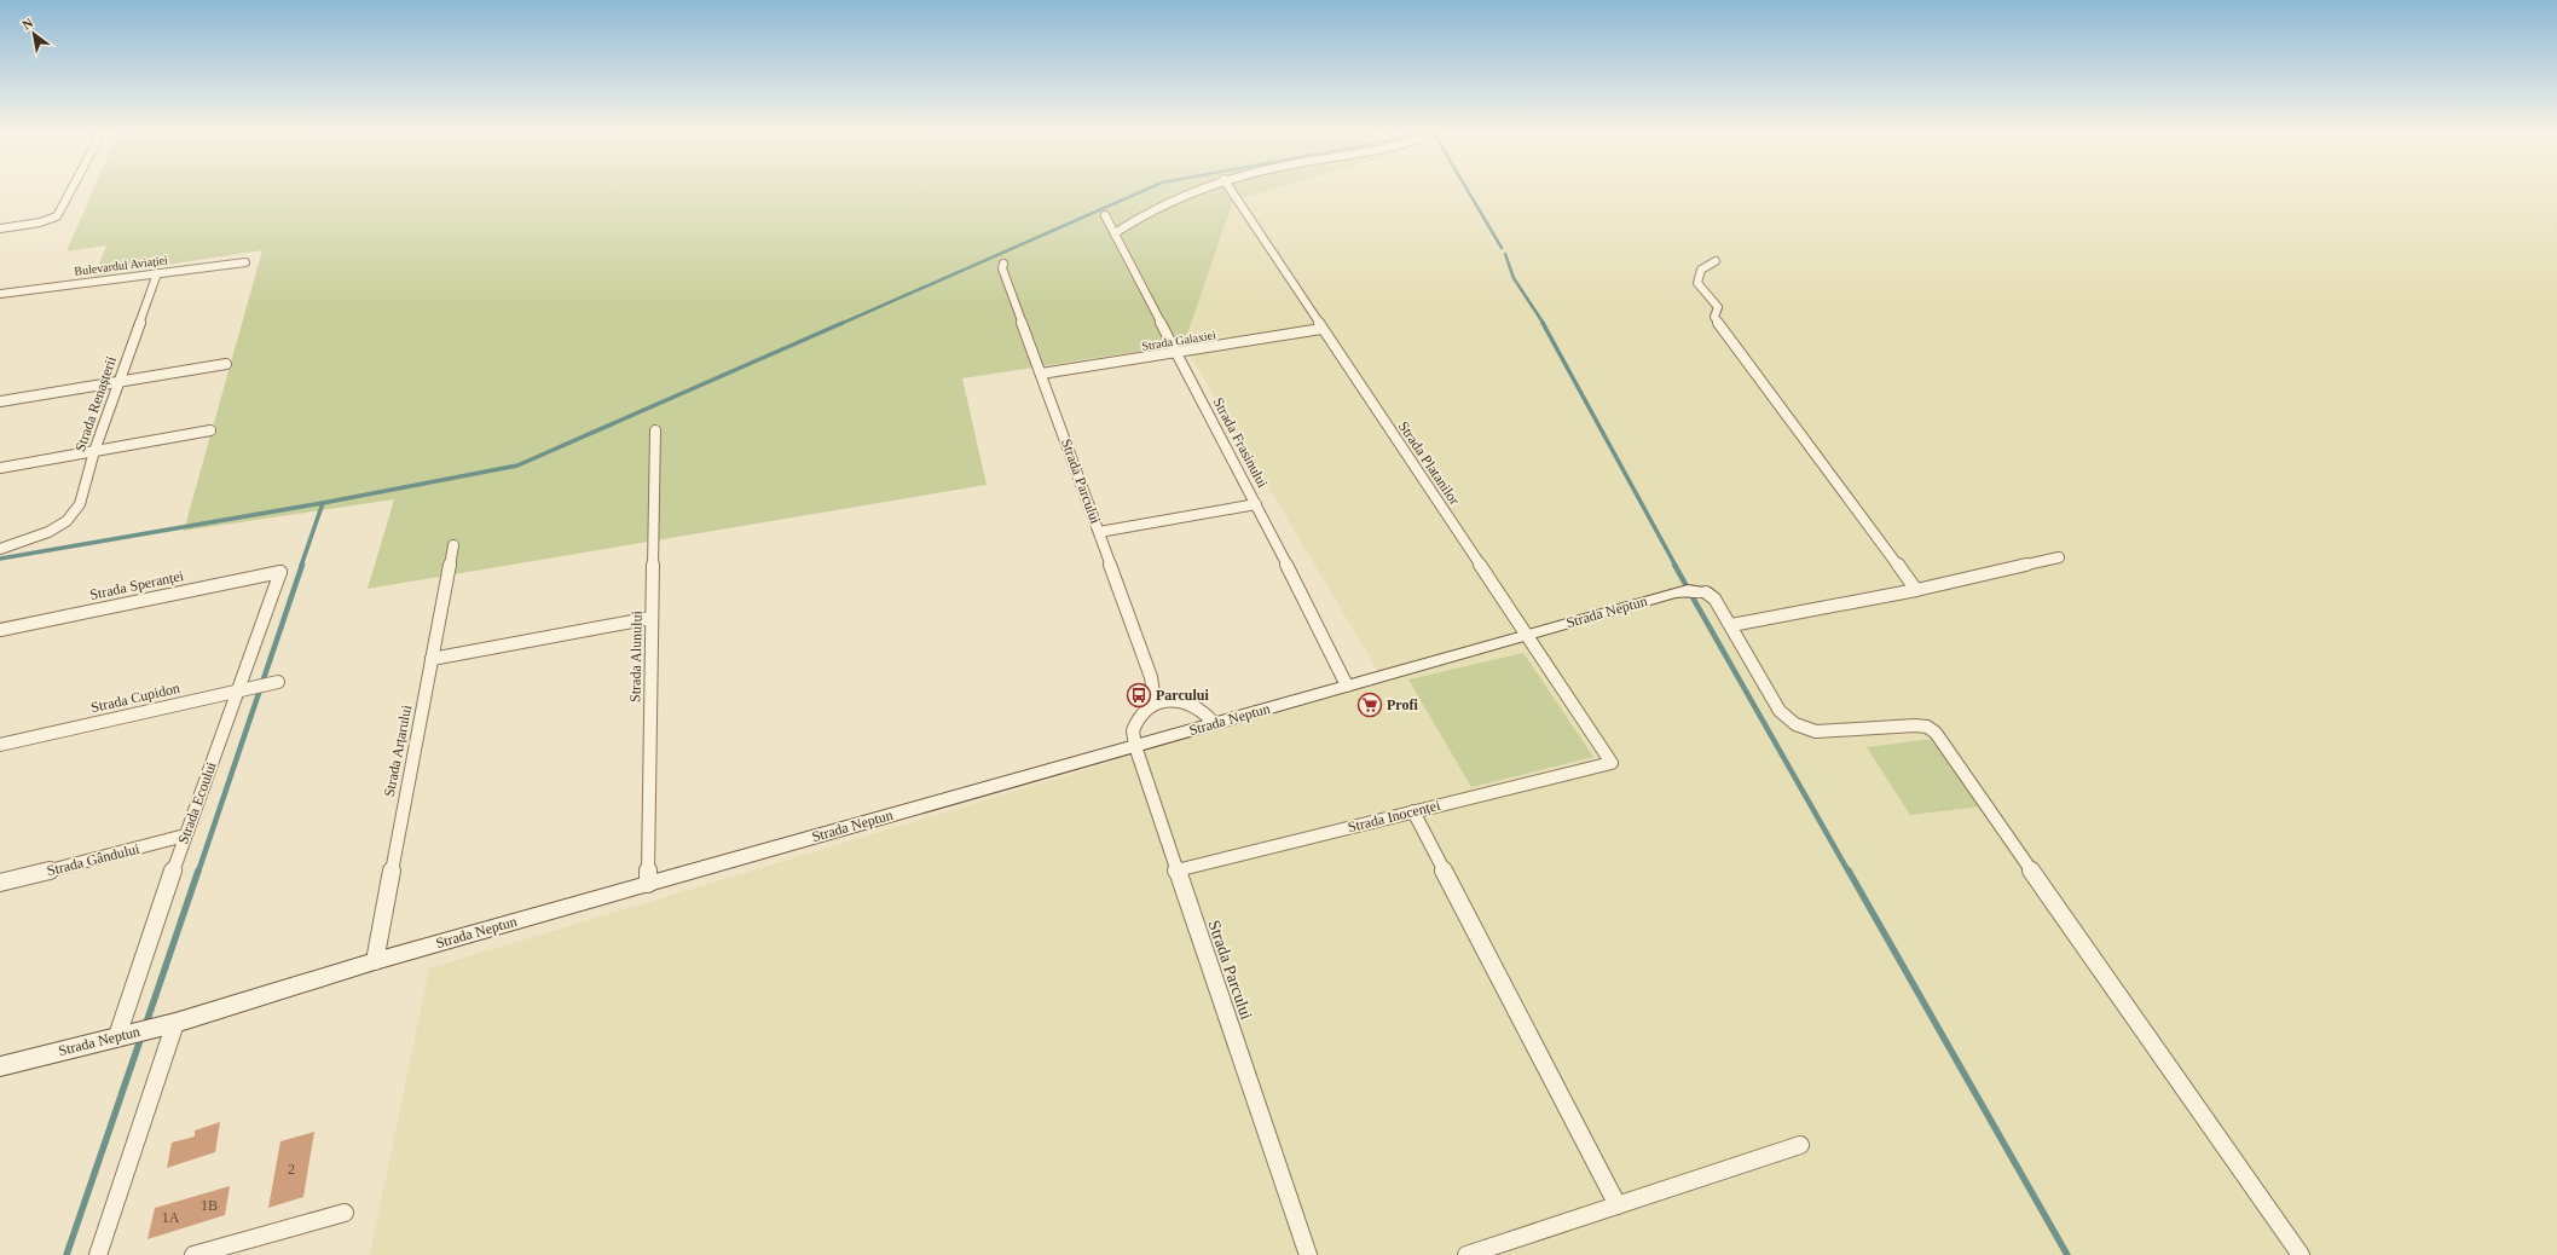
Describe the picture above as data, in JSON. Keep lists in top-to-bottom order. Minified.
{"streets":{"street":["Bulevardul Aviației","Strada Galaxiei","Strada Renașterii","Strada Frasinului","Strada Platanilor","Strada Parcului","Strada Speranței","Strada Neptun","Strada Alunului","Strada Cupidon","Strada Arțarului","Strada Ecoului","Strada Inocenței","Strada Gândului"]},"crossings":[["Bulevardul Aviației","Strada Renașterii"],["Strada Galaxiei","Strada Frasinului"],["Strada Galaxiei","Strada Platanilor"],["Strada Galaxiei","Strada Parcului"],["Strada Frasinului","Strada Neptun"],["Strada Platanilor","Strada Neptun"],["Strada Platanilor","Strada Inocenței"],["Strada Parcului","Strada Neptun"],["Strada Parcului","Strada Inocenței"],["Strada Speranței","Strada Ecoului"],["Strada Neptun","Strada Alunului"],["Strada Neptun","Strada Arțarului"],["Strada Neptun","Strada Ecoului"],["Strada Cupidon","Strada Ecoului"],["Strada Ecoului","Strada Gândului"]],"places":{"bus stop":["Parcului"],"supermarket":["Profi"]},"house_numbers":["2","1B","1A"],"north":"top left"}
